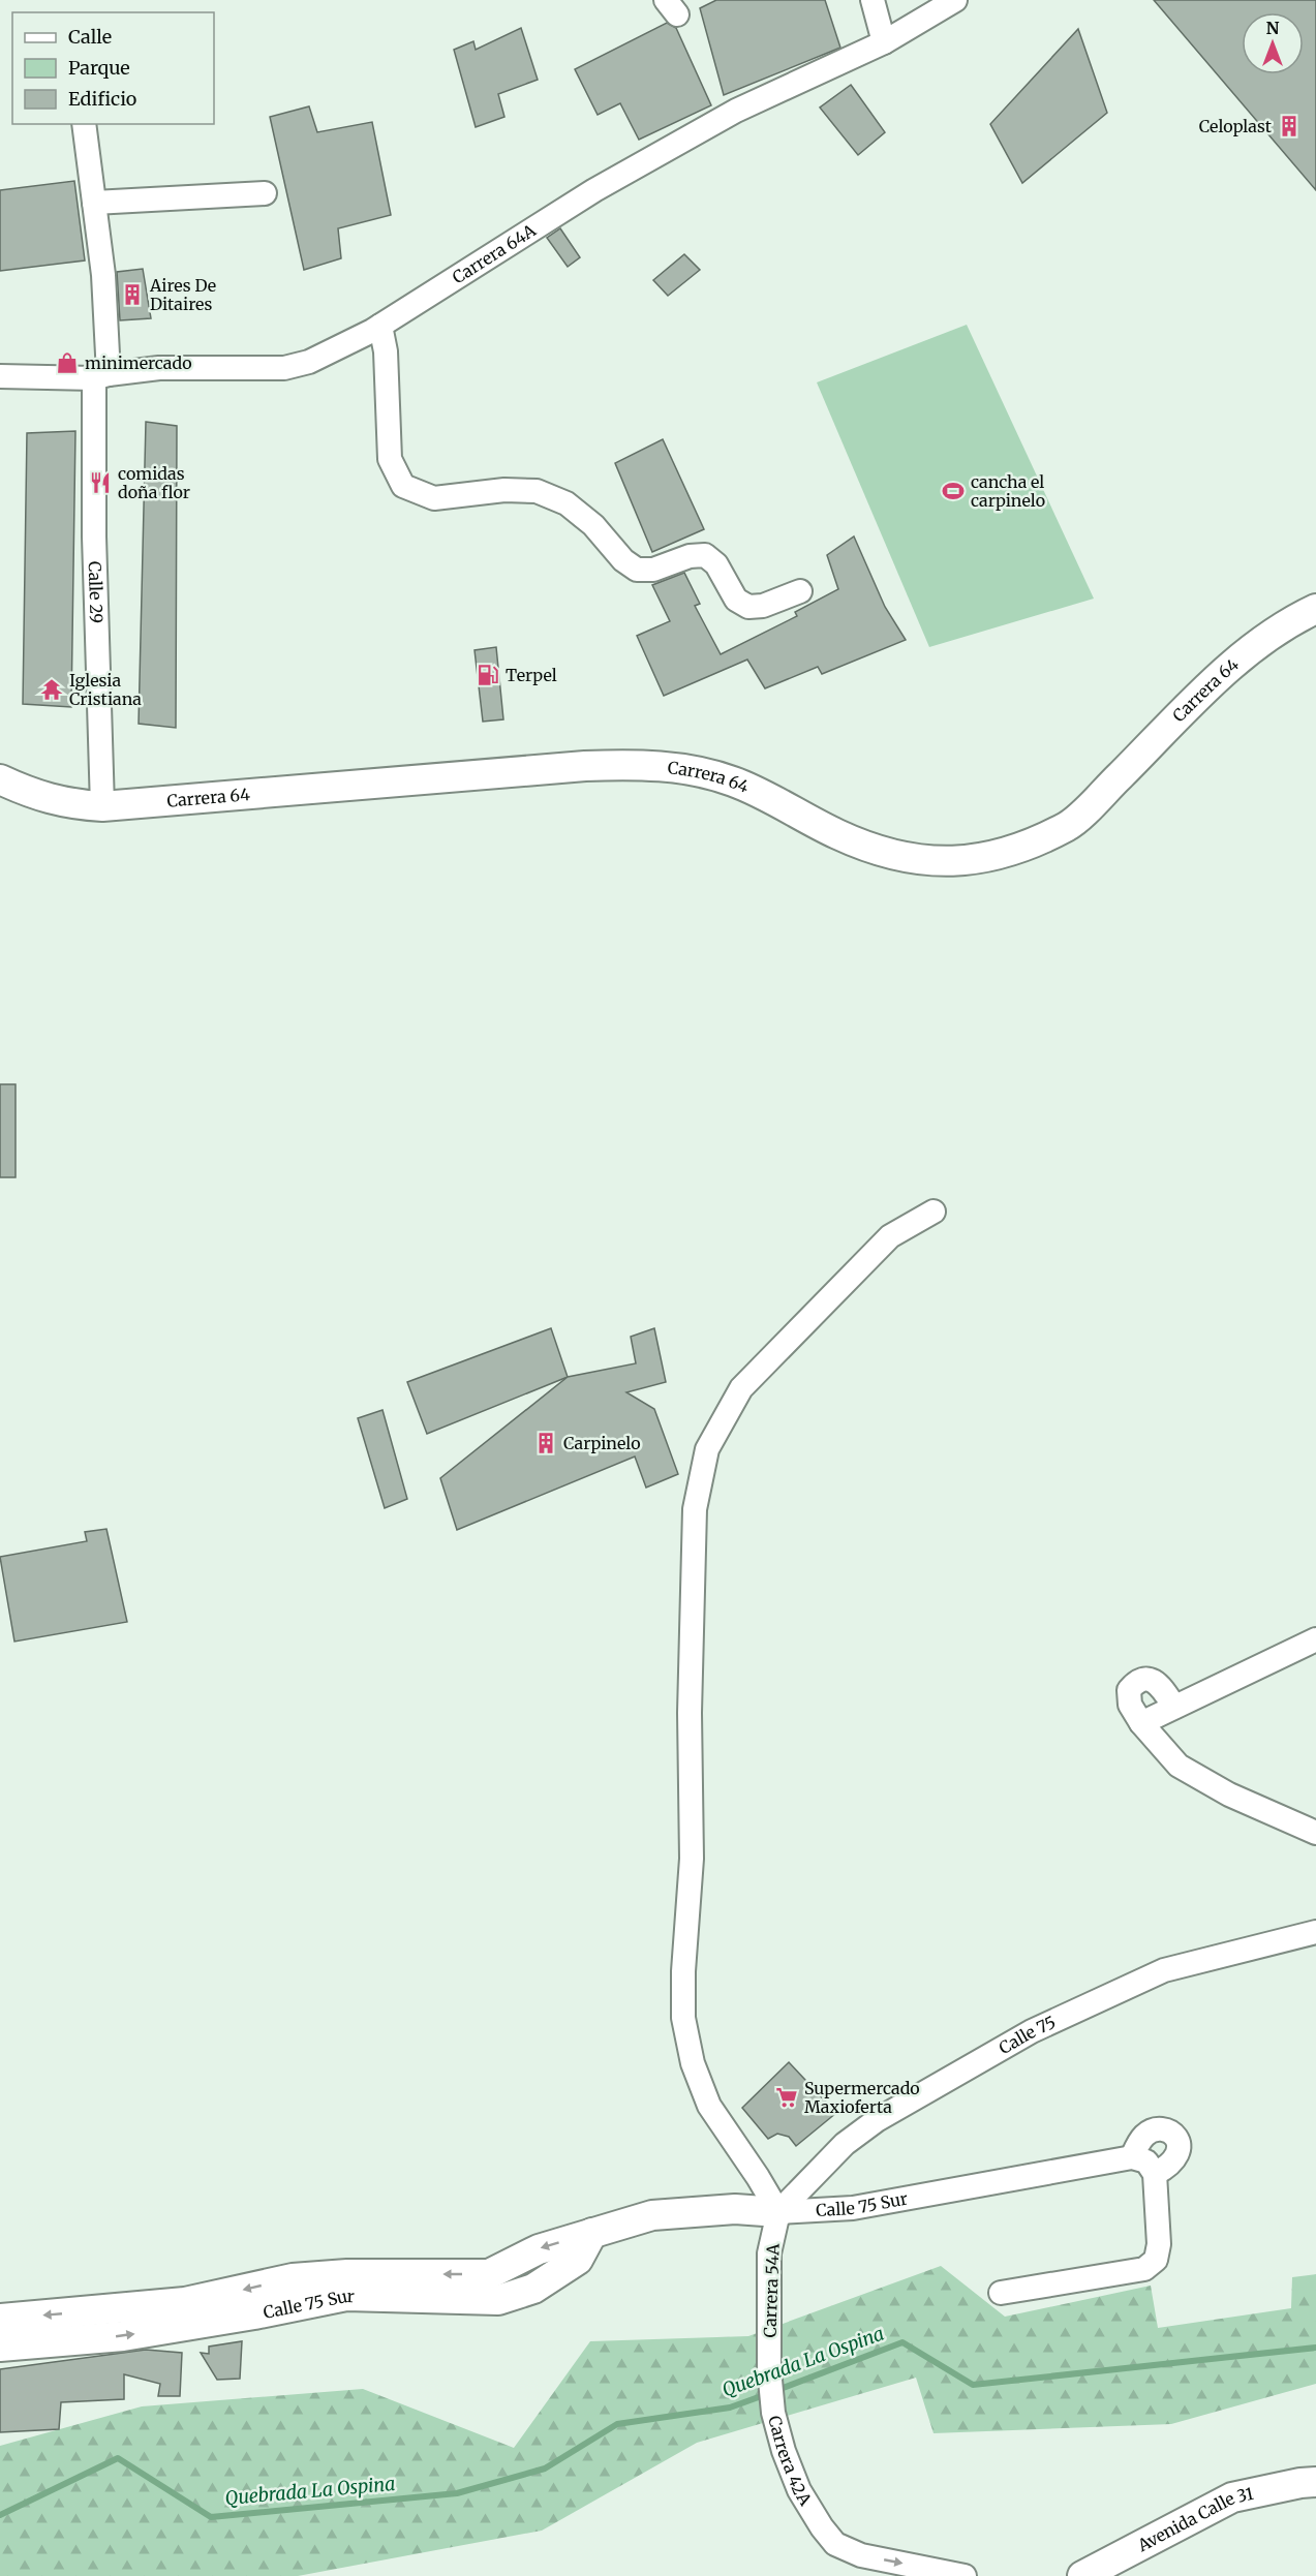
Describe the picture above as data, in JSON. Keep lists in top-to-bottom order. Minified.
{"streets":{"street":["Carrera 64A","Calle 29","Carrera 64","Calle 75","Calle 75 Sur","Carrera 54A","Carrera 42A","Avenida Calle 31"]},"crossings":[["Carrera 64A","Calle 29"],["Calle 29","Carrera 64"],["Calle 75","Calle 75 Sur"],["Calle 75","Carrera 54A"],["Calle 75 Sur","Carrera 54A"],["Carrera 54A","Carrera 42A"]],"one_way":["Carrera 42A"],"water":["Quebrada La Ospina"],"places":{"building":["Celoplast","Aires De Ditaires","Carpinelo"],"shop":["minimercado"],"restaurant":["comidas doña flor"],"sports":["cancha el carpinelo"],"fuel station":["Terpel"],"temple":["Iglesia Cristiana"],"supermarket":["Supermercado Maxioferta"]},"legend":["Calle","Parque","Edificio"],"north":"top"}
